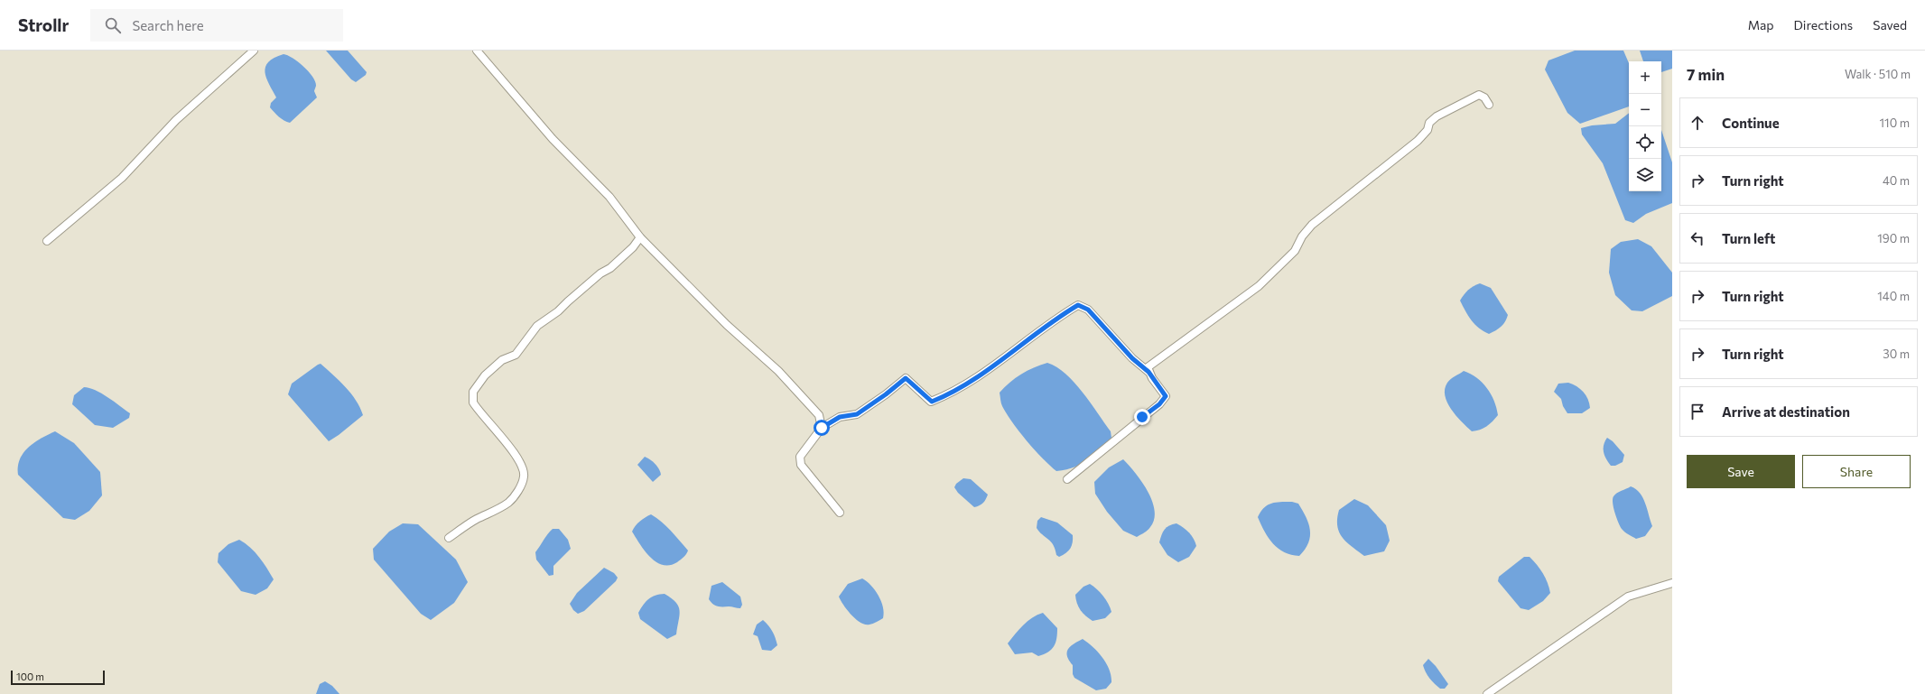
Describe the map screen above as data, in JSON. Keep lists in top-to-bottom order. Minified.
{"scale_bar":"100 m","page":{"header":"Strollr","search":"Search here","nav":["Map","Directions","Saved"],"heading":["7 min","Walk · 510 m"],"map_buttons":["+","−"],"list":[["Continue","110 m"],["Turn right","40 m"],["Turn left","190 m"],["Turn right","140 m"],["Turn right","30 m"],"Arrive at destination"],"buttons":["Save","Share"],"scale":"100 m"}}
